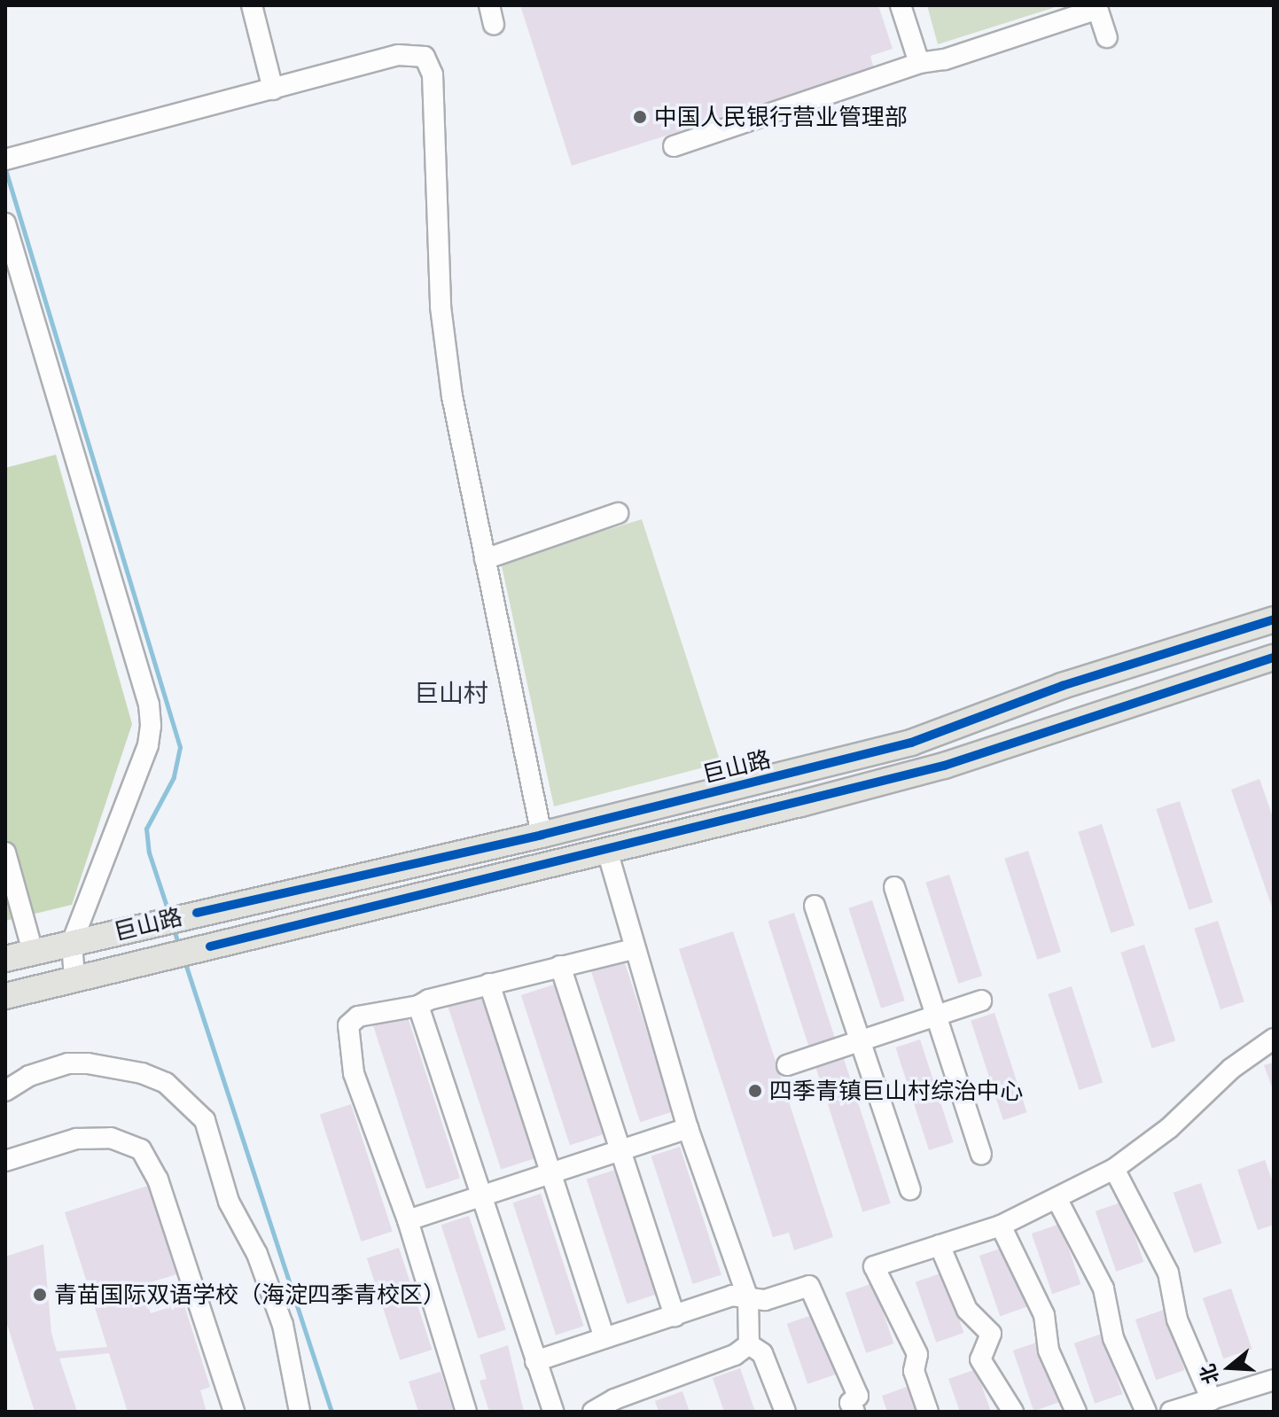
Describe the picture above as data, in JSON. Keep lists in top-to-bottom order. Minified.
{"streets":{"main road":["巨山路"]},"districts":["巨山村"],"places":["中国人民银行营业管理部","四季青镇巨山村综治中心","青苗国际双语学校（海淀四季青校区）"],"north":"left"}
